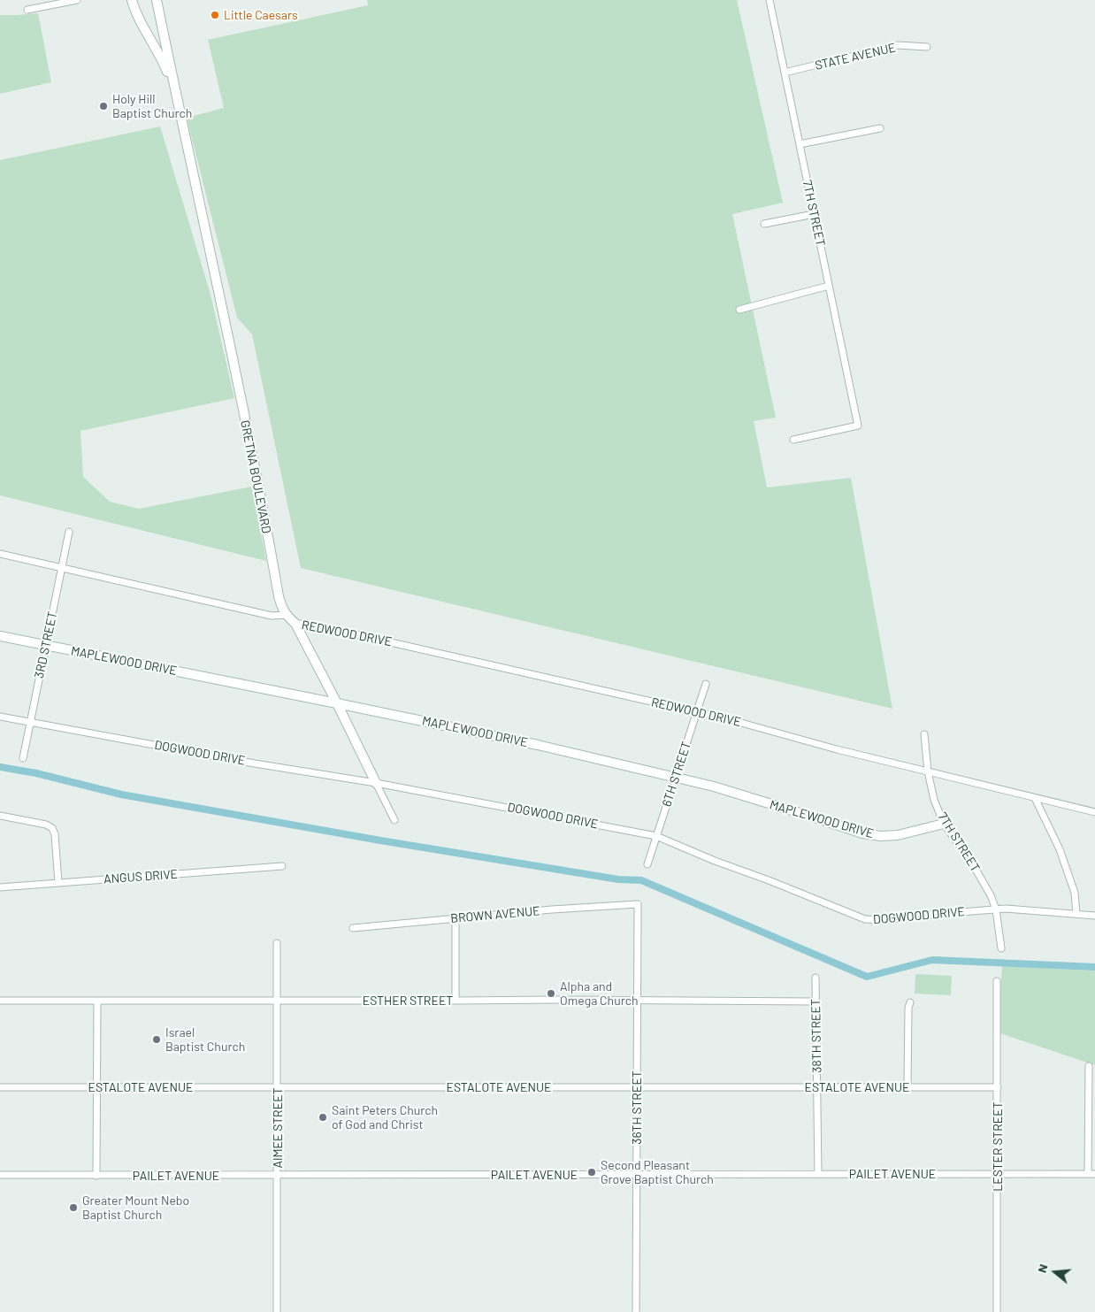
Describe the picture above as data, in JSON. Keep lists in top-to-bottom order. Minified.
{"streets":{"street":["STATE AVENUE","7TH STREET","GRETNA BOULEVARD","REDWOOD DRIVE","3RD STREET","MAPLEWOOD DRIVE","DOGWOOD DRIVE","6TH STREET","ANGUS DRIVE","BROWN AVENUE","ESTHER STREET","38TH STREET","ESTALOTE AVENUE","36TH STREET","AIMEE STREET","LESTER STREET","PAILET AVENUE"]},"crossings":[["STATE AVENUE","7TH STREET"],["7TH STREET","REDWOOD DRIVE"],["7TH STREET","MAPLEWOOD DRIVE"],["7TH STREET","DOGWOOD DRIVE"],["GRETNA BOULEVARD","REDWOOD DRIVE"],["GRETNA BOULEVARD","MAPLEWOOD DRIVE"],["GRETNA BOULEVARD","DOGWOOD DRIVE"],["REDWOOD DRIVE","3RD STREET"],["REDWOOD DRIVE","6TH STREET"],["3RD STREET","MAPLEWOOD DRIVE"],["3RD STREET","DOGWOOD DRIVE"],["MAPLEWOOD DRIVE","6TH STREET"],["DOGWOOD DRIVE","6TH STREET"],["BROWN AVENUE","36TH STREET"],["ESTHER STREET","38TH STREET"],["ESTHER STREET","36TH STREET"],["ESTHER STREET","AIMEE STREET"],["38TH STREET","ESTALOTE AVENUE"],["38TH STREET","PAILET AVENUE"],["ESTALOTE AVENUE","36TH STREET"],["ESTALOTE AVENUE","AIMEE STREET"],["ESTALOTE AVENUE","LESTER STREET"],["36TH STREET","PAILET AVENUE"],["AIMEE STREET","PAILET AVENUE"],["LESTER STREET","PAILET AVENUE"]],"places":["Little Caesars","Holy Hill Baptist Church","Alpha and Omega Church","Israel Baptist Church","Saint Peters Church of God and Christ","Second Pleasant Grove Baptist Church","Greater Mount Nebo Baptist Church"],"north":"left"}
